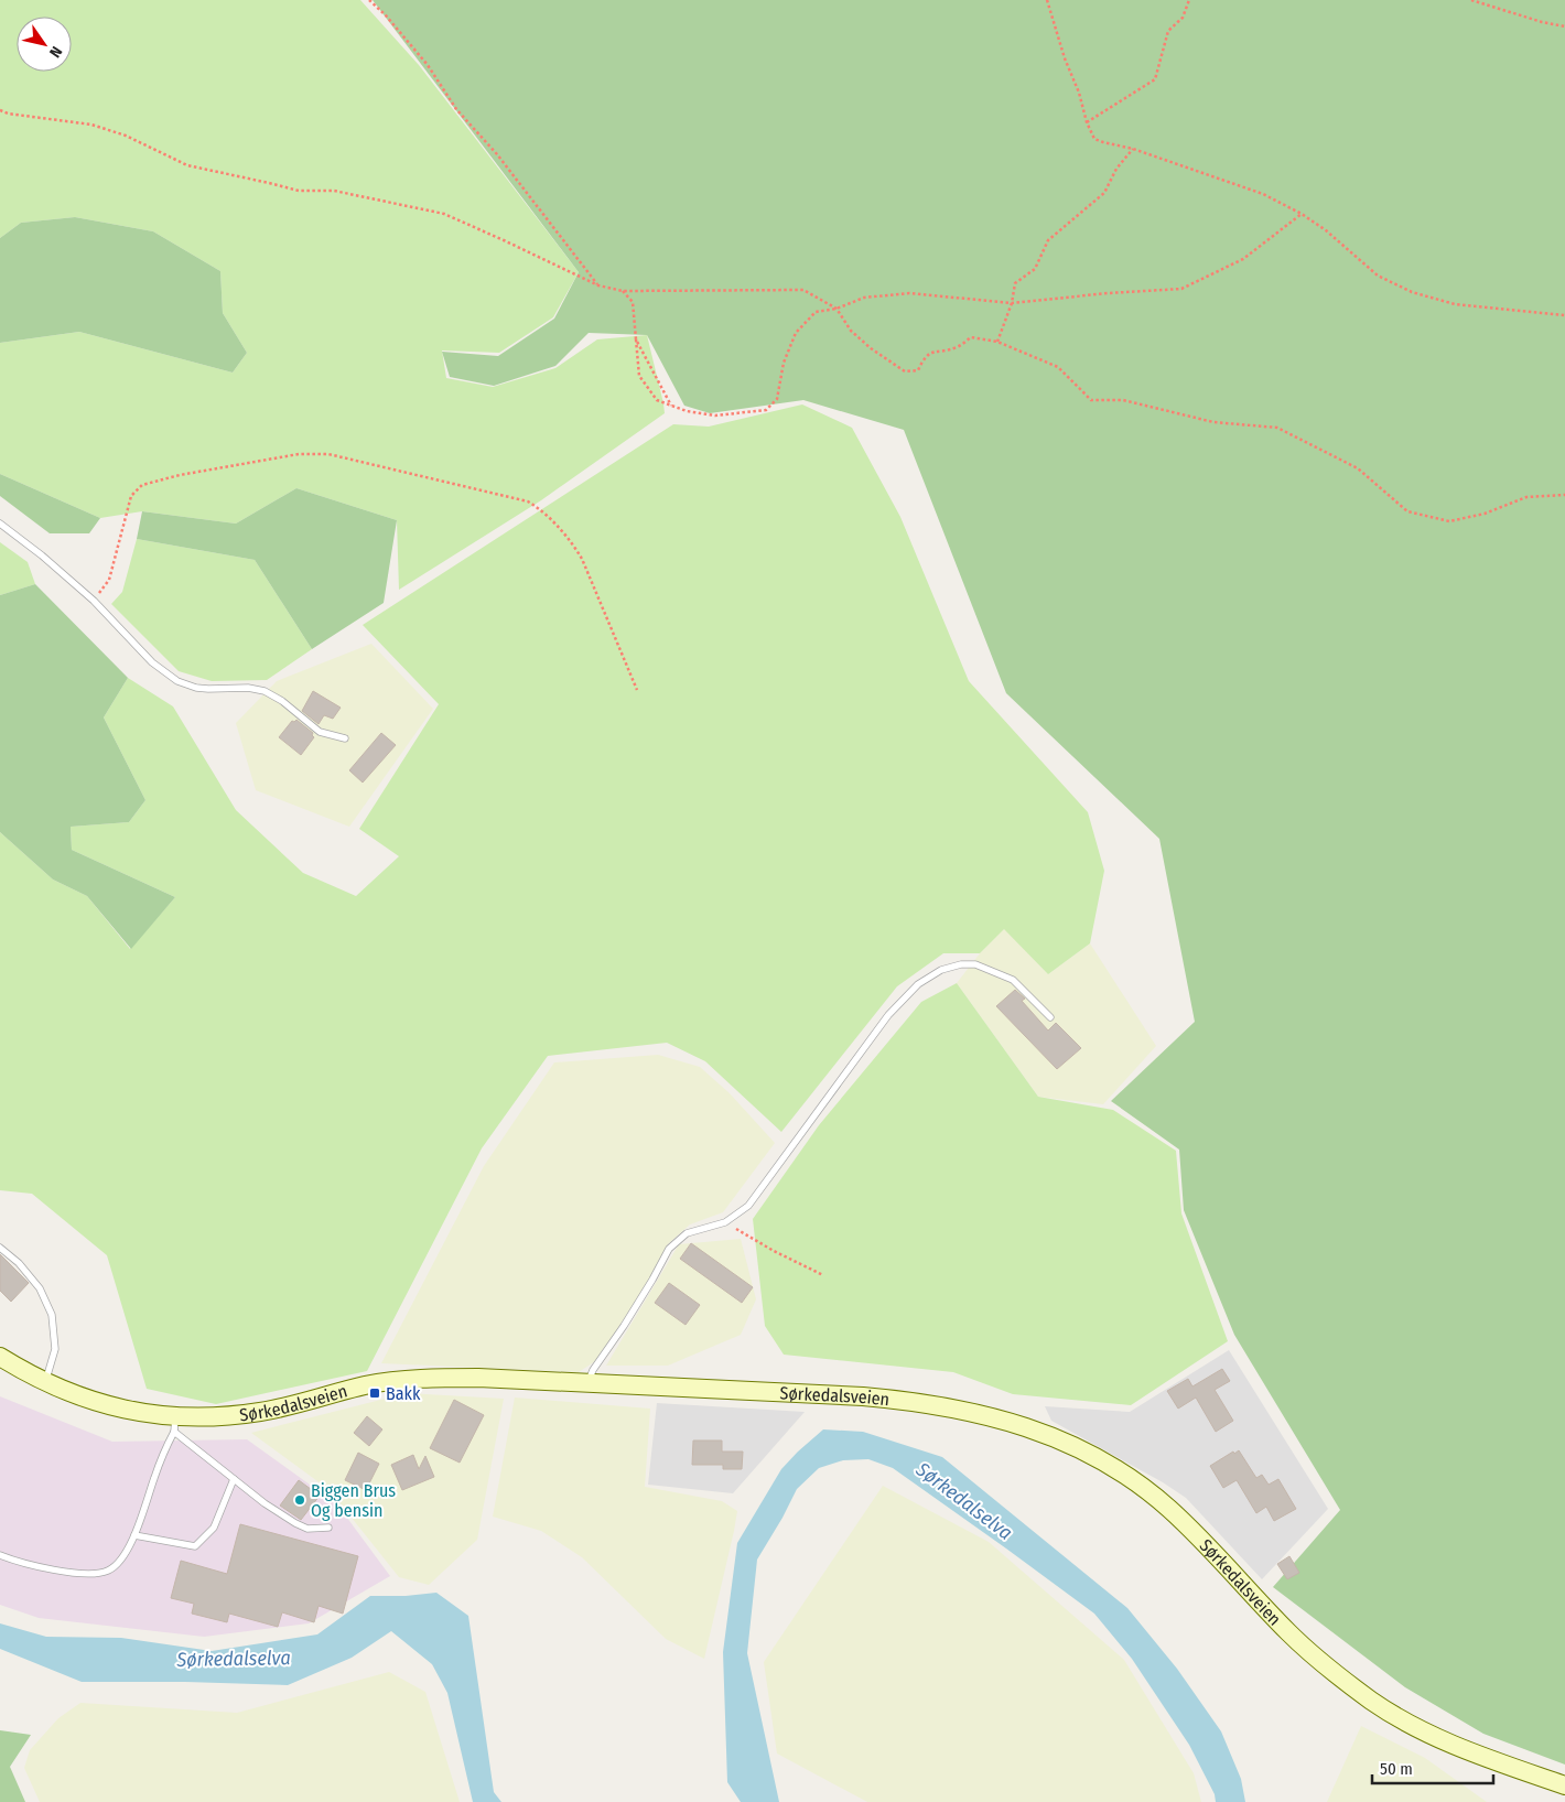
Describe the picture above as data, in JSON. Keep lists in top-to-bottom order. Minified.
{"streets":{"street":["Sørkedalsveien"]},"water":["Sørkedalselva"],"places":{"transit":["Bakk"],"other":["Biggen Brus Og bensin"]},"scale_bar":"50 m","north":"bottom right"}
